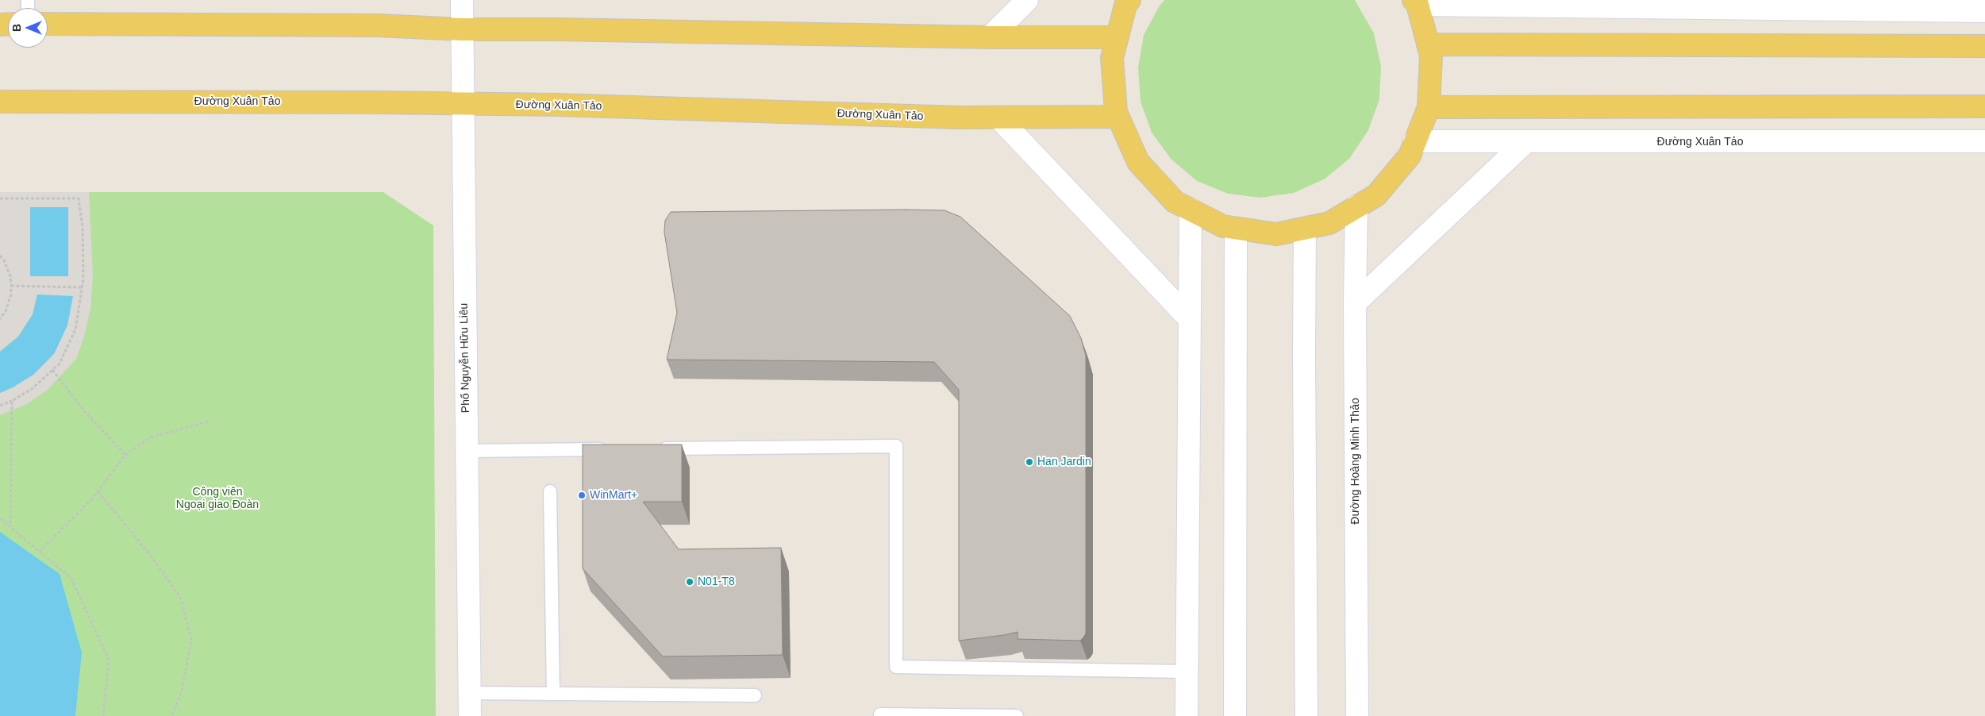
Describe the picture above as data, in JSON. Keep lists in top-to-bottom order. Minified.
{"streets":{"main road":["Đường Xuân Tảo","Phố Nguyễn Hữu Liêu","Đường Hoàng Minh Thảo"]},"crossings":[["Đường Xuân Tảo","Phố Nguyễn Hữu Liêu"]],"parks":["Công viên Ngoại giao Đoàn"],"places":["Han Jardin","WinMart+","N01-T8"],"north":"left"}
